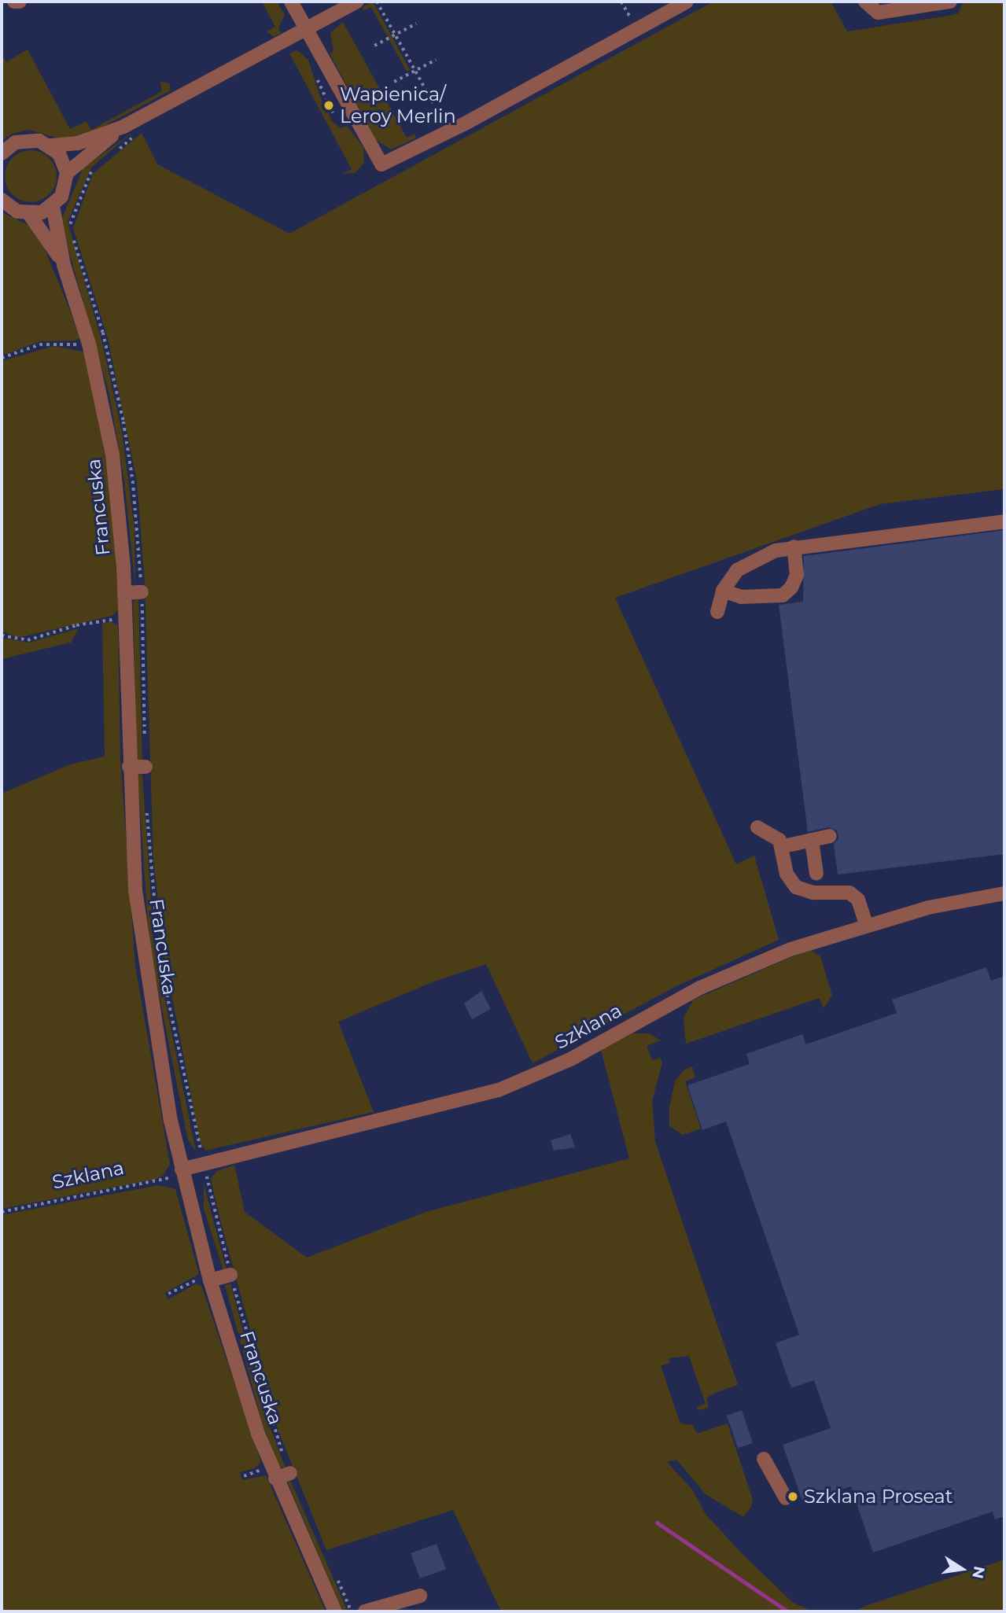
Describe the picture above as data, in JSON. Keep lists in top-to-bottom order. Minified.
{"streets":{"street":["Francuska","Szklana"]},"crossings":[["Francuska","Szklana"]],"places":["Wapienica/ Leroy Merlin","Szklana Proseat"],"north":"right"}
